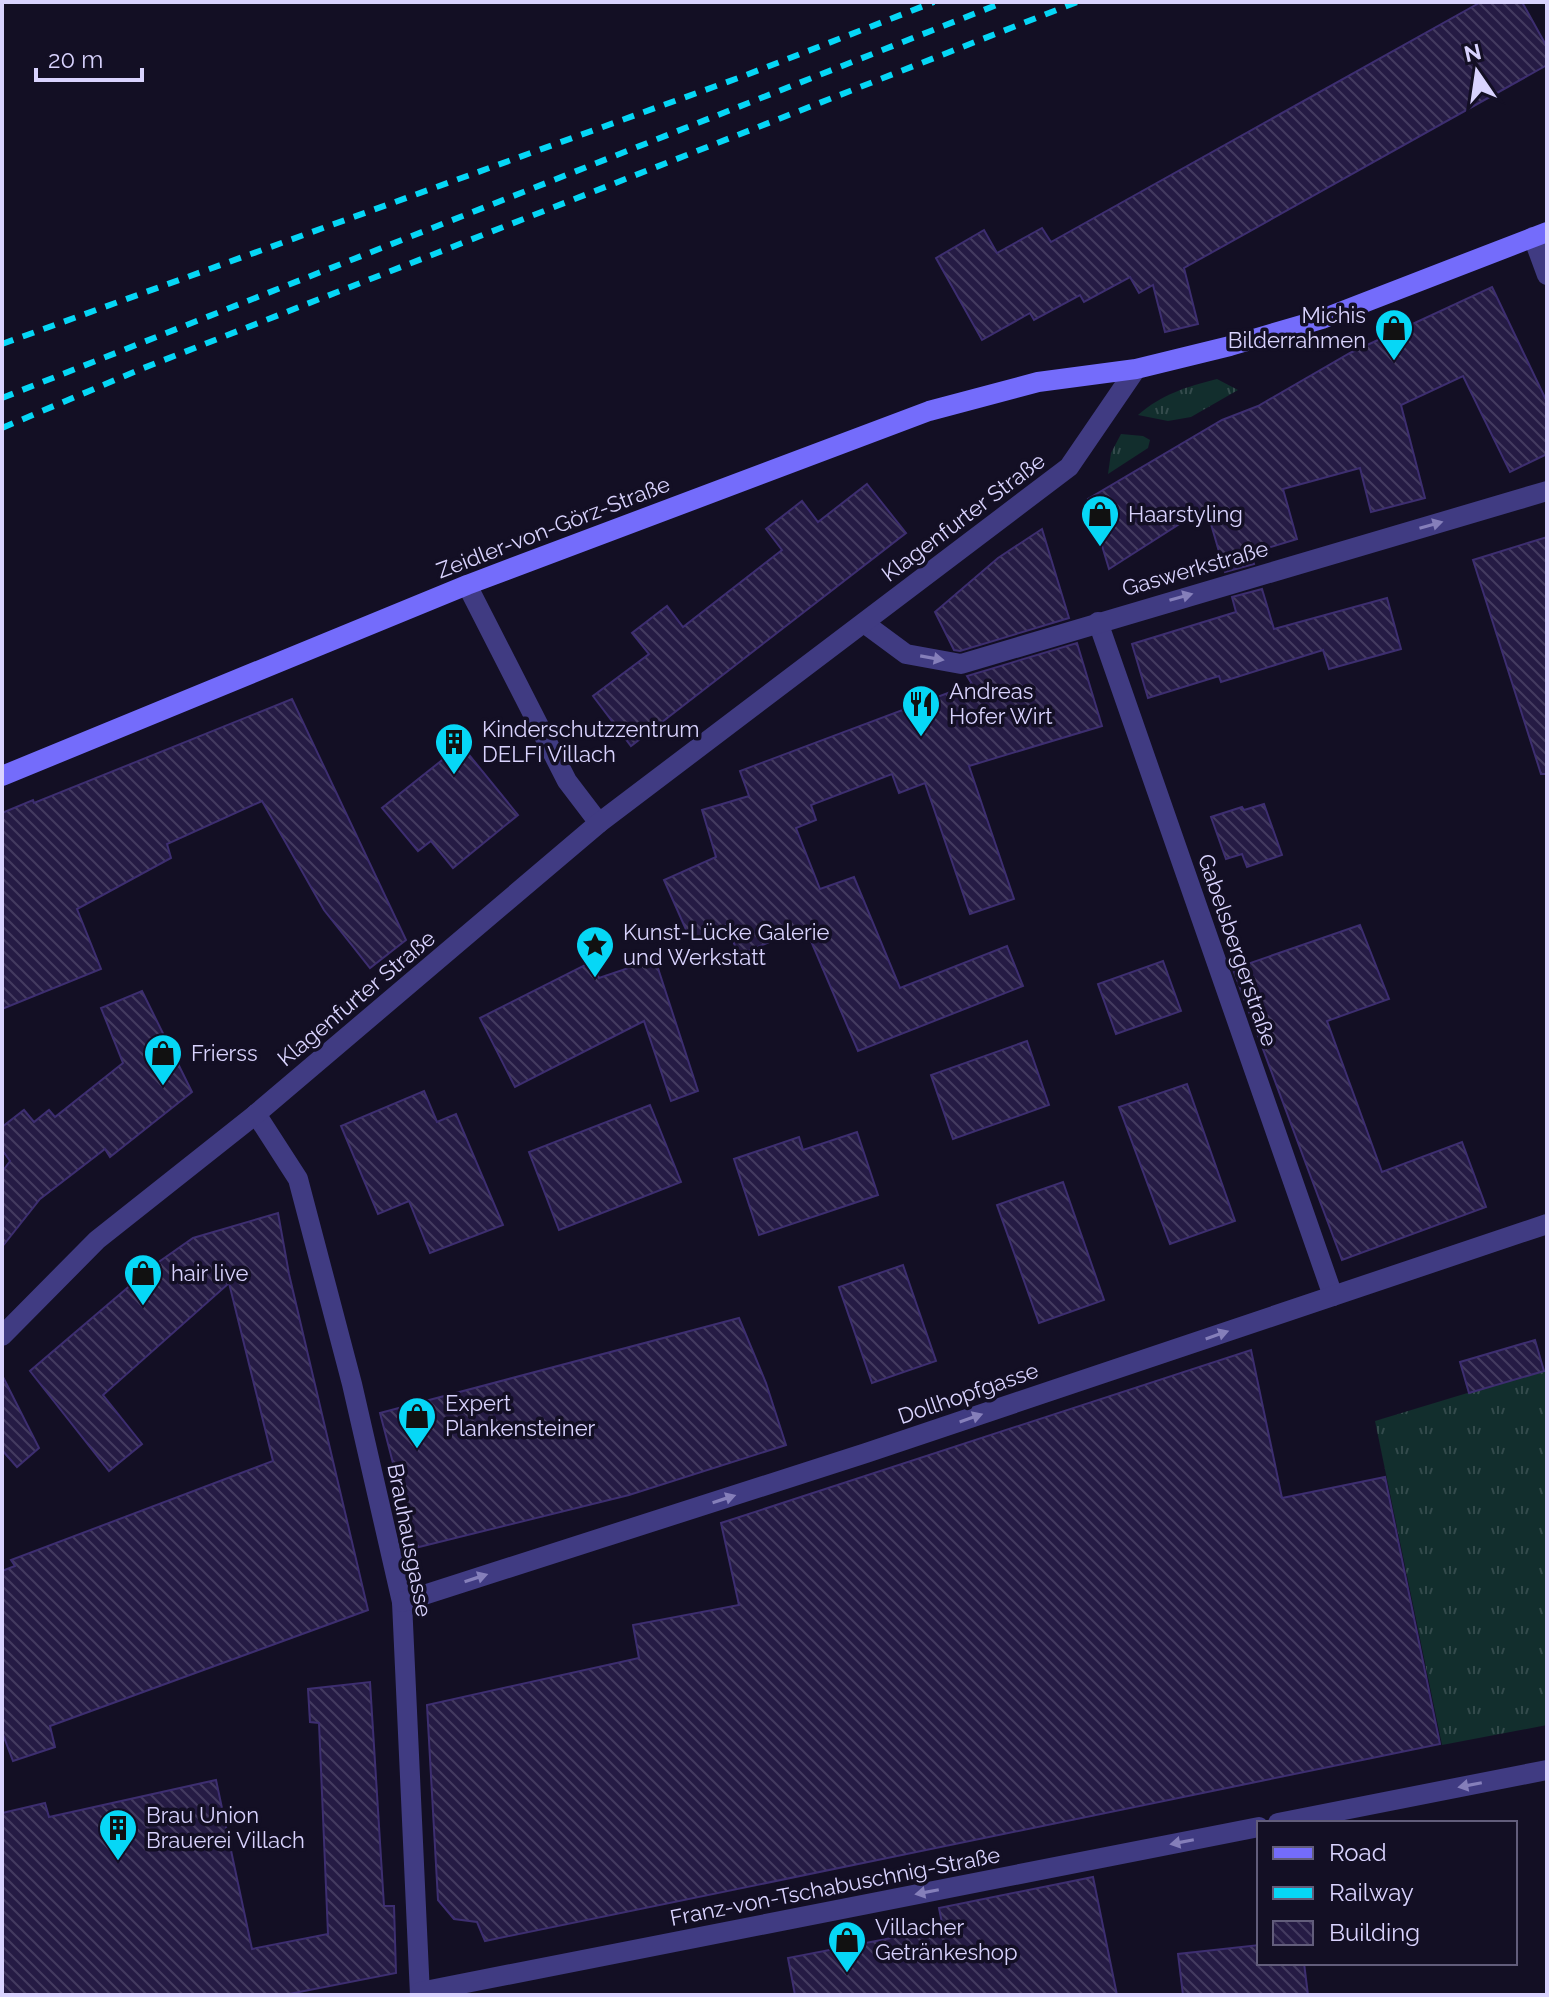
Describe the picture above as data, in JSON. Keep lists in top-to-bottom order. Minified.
{"streets":{"street":["Klagenfurter Straße","Zeidler-von-Görz-Straße","Gaswerkstraße","Gabelsbergerstraße","Dollhopfgasse","Brauhausgasse","Franz-von-Tschabuschnig-Straße"]},"crossings":[["Klagenfurter Straße","Zeidler-von-Görz-Straße"],["Klagenfurter Straße","Gaswerkstraße"],["Klagenfurter Straße","Brauhausgasse"],["Gaswerkstraße","Gabelsbergerstraße"],["Gabelsbergerstraße","Dollhopfgasse"],["Dollhopfgasse","Brauhausgasse"],["Brauhausgasse","Franz-von-Tschabuschnig-Straße"]],"one_way":["Gaswerkstraße","Dollhopfgasse","Franz-von-Tschabuschnig-Straße"],"places":{"shop":["Michis Bilderrahmen","Haarstyling","Frierss","hair live","Expert Plankensteiner","Villacher Getränkeshop"],"restaurant":["Andreas Hofer Wirt"],"building":["Kinderschutzzentrum DELFI Villach","Brau Union Brauerei Villach"],"place":["Kunst-Lücke Galerie und Werkstatt"]},"legend":["Road","Railway","Building"],"scale_bar":"20 m","north":"top"}
